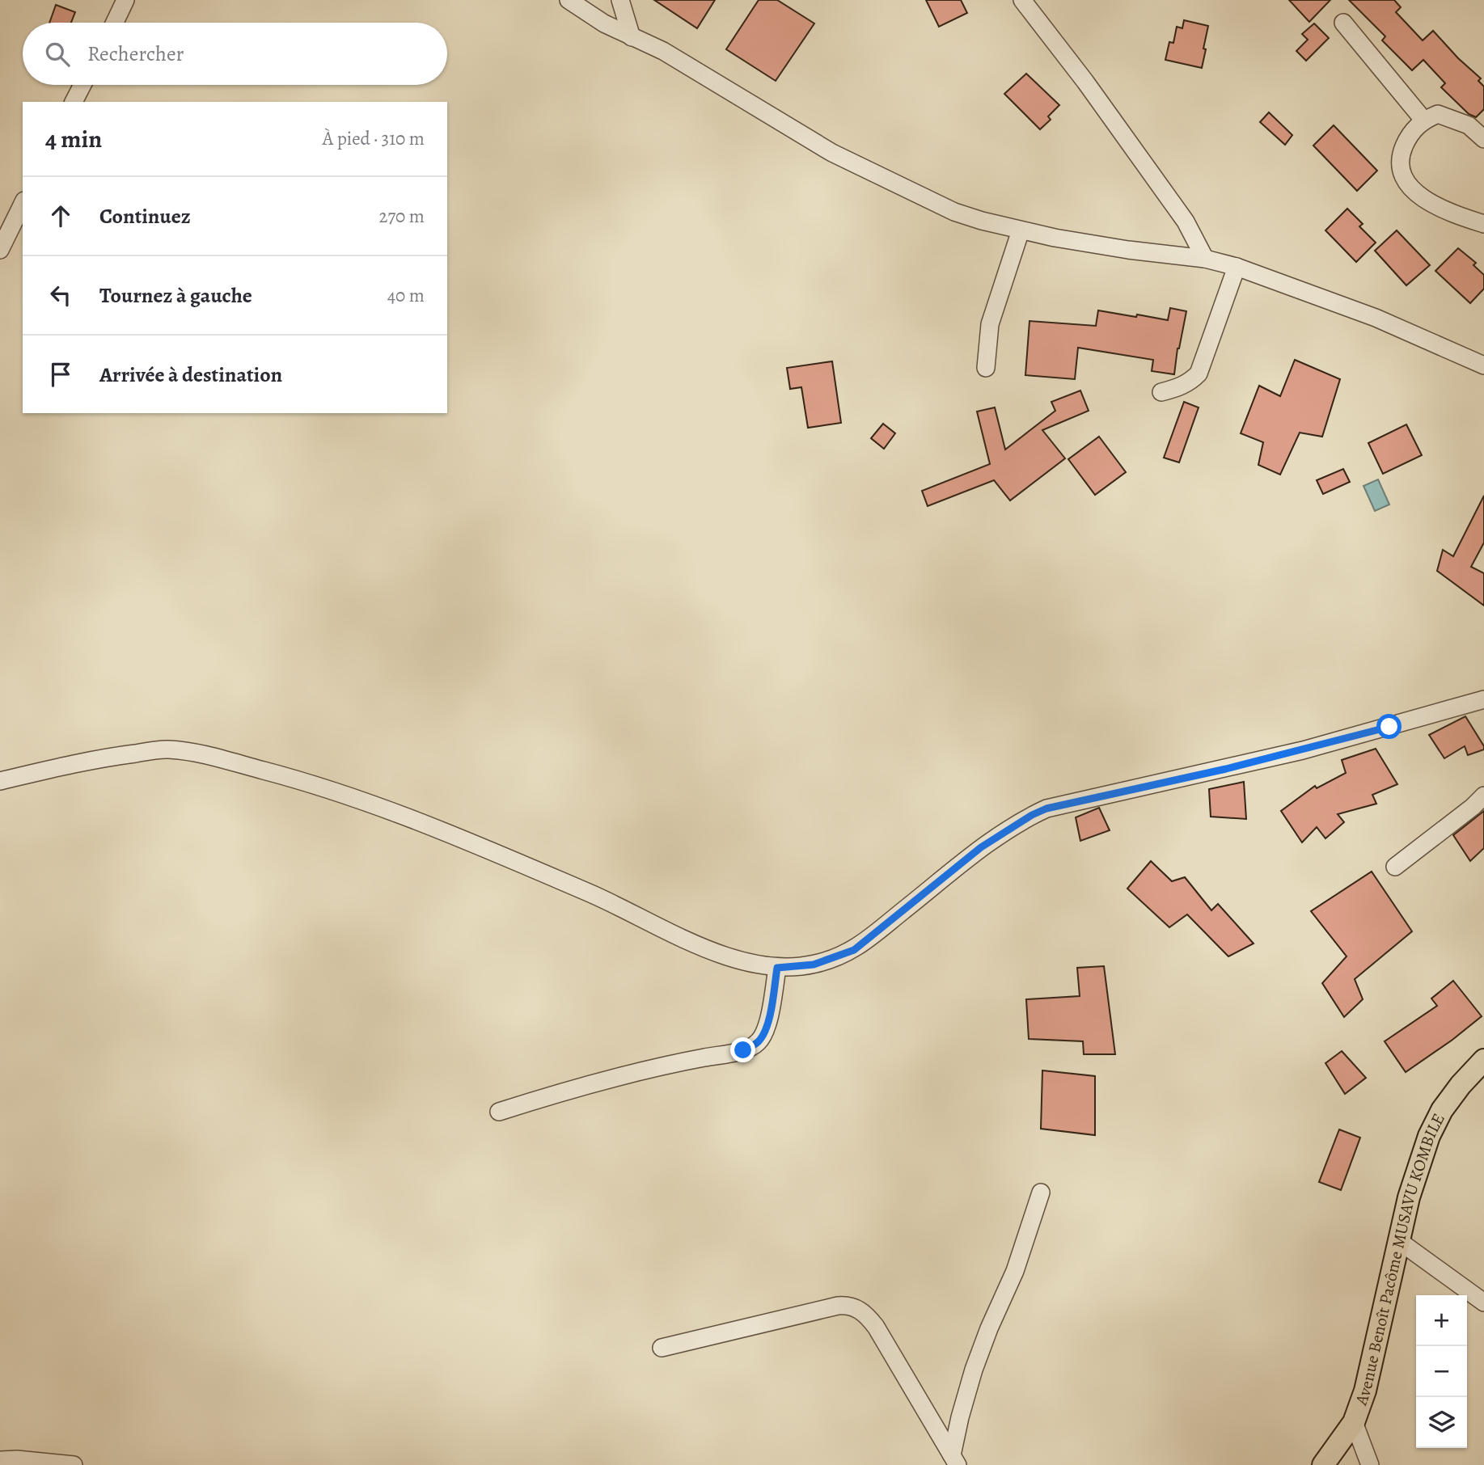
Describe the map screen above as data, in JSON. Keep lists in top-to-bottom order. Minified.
{"streets":{"main road":["Avenue Benoît Pacôme MUSAVU KOMBILE"]},"page":{"search":"Rechercher","heading":["4 min","À pied · 310 m"],"list":[["Continuez","270 m"],["Tournez à gauche","40 m"],"Arrivée à destination"],"map_buttons":["+","−"]}}
